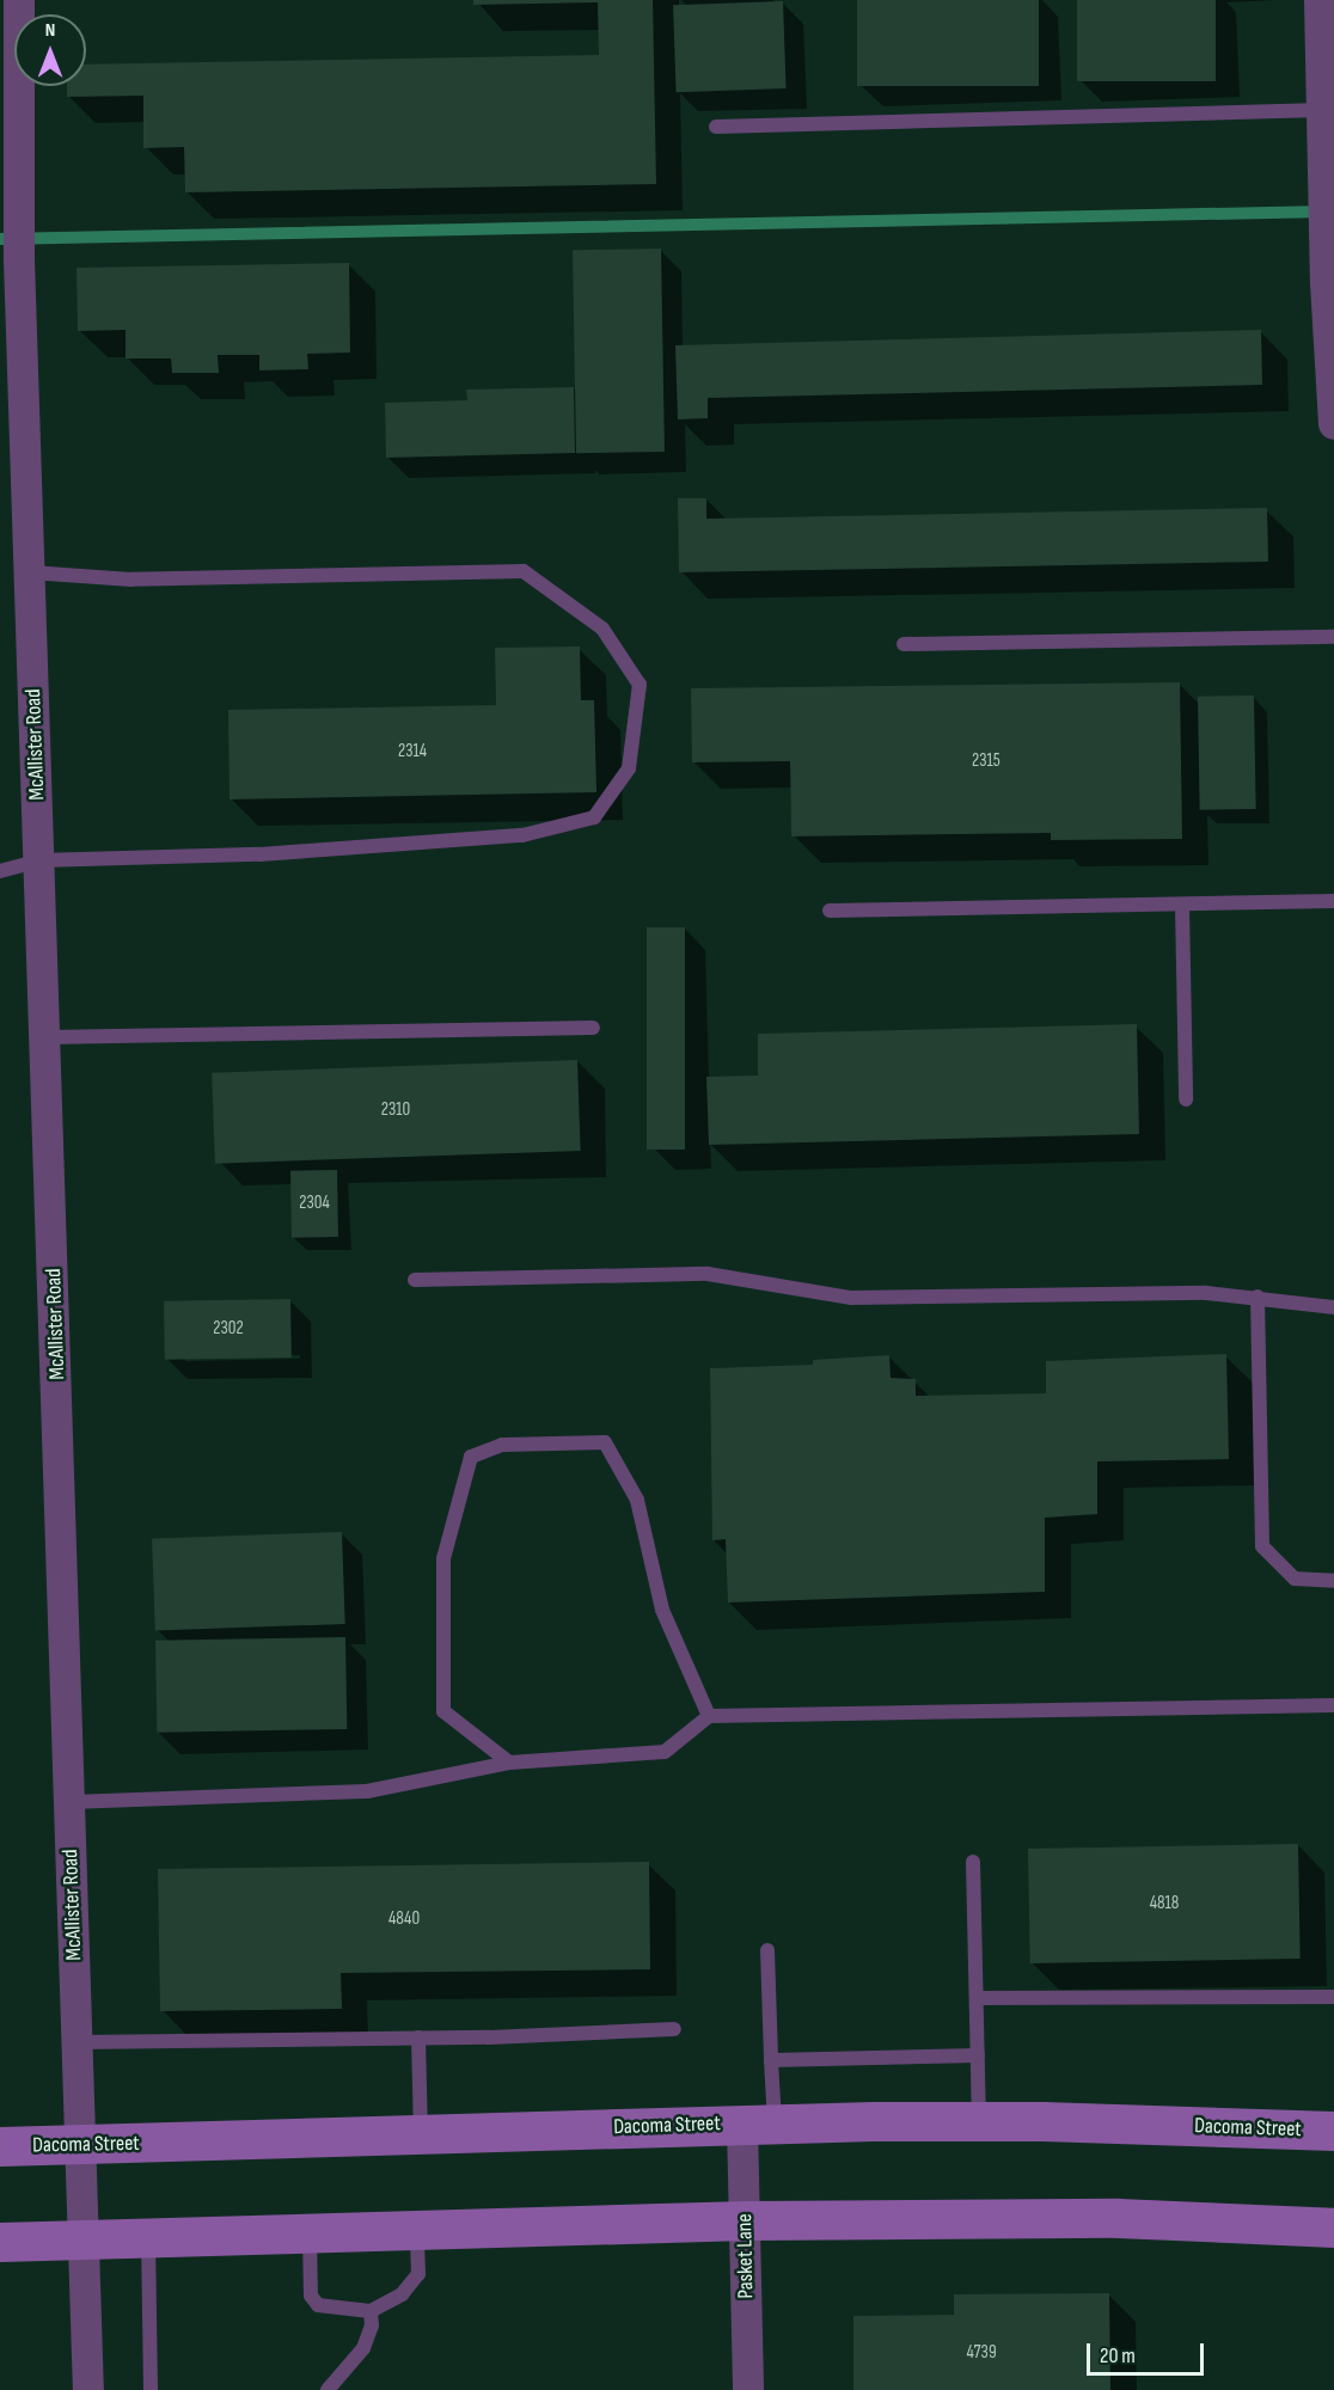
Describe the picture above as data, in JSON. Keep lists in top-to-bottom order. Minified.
{"streets":{"main road":["Dacoma Street"],"street":["McAllister Road","Pasket Lane"]},"crossings":[["McAllister Road","Dacoma Street"],["Dacoma Street","Pasket Lane"]],"house_numbers":["2314","2315","2310","2304","2302","4818","4840","4739"],"scale_bar":"20 m","north":"top"}
